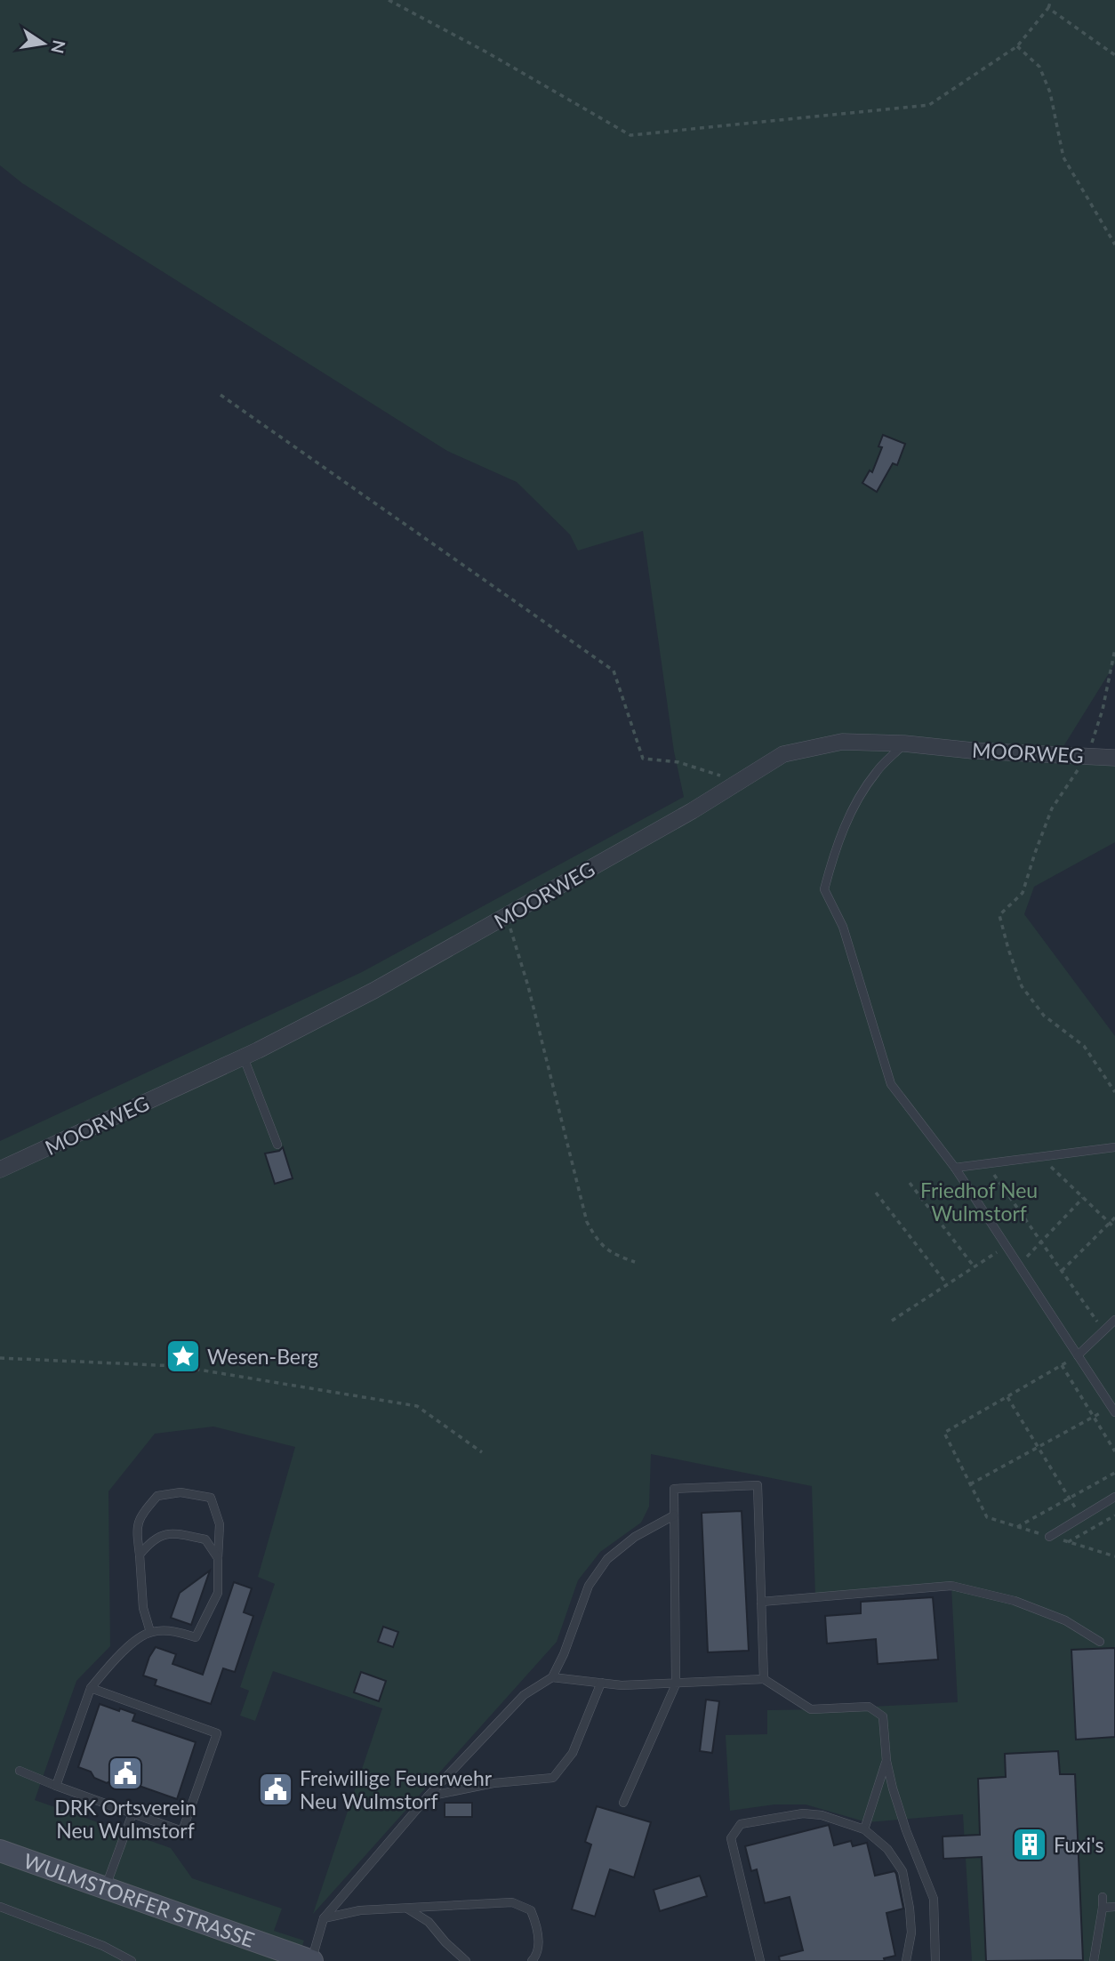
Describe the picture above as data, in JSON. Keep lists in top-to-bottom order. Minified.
{"streets":{"main road":["WULMSTORFER STRASSE"],"street":["MOORWEG"]},"parks":["Friedhof Neu Wulmstorf"],"places":{"place":["Wesen-Berg"],"public building":["DRK Ortsverein Neu Wulmstorf","Freiwillige Feuerwehr Neu Wulmstorf"],"building":["Fuxi's"]},"north":"right"}
